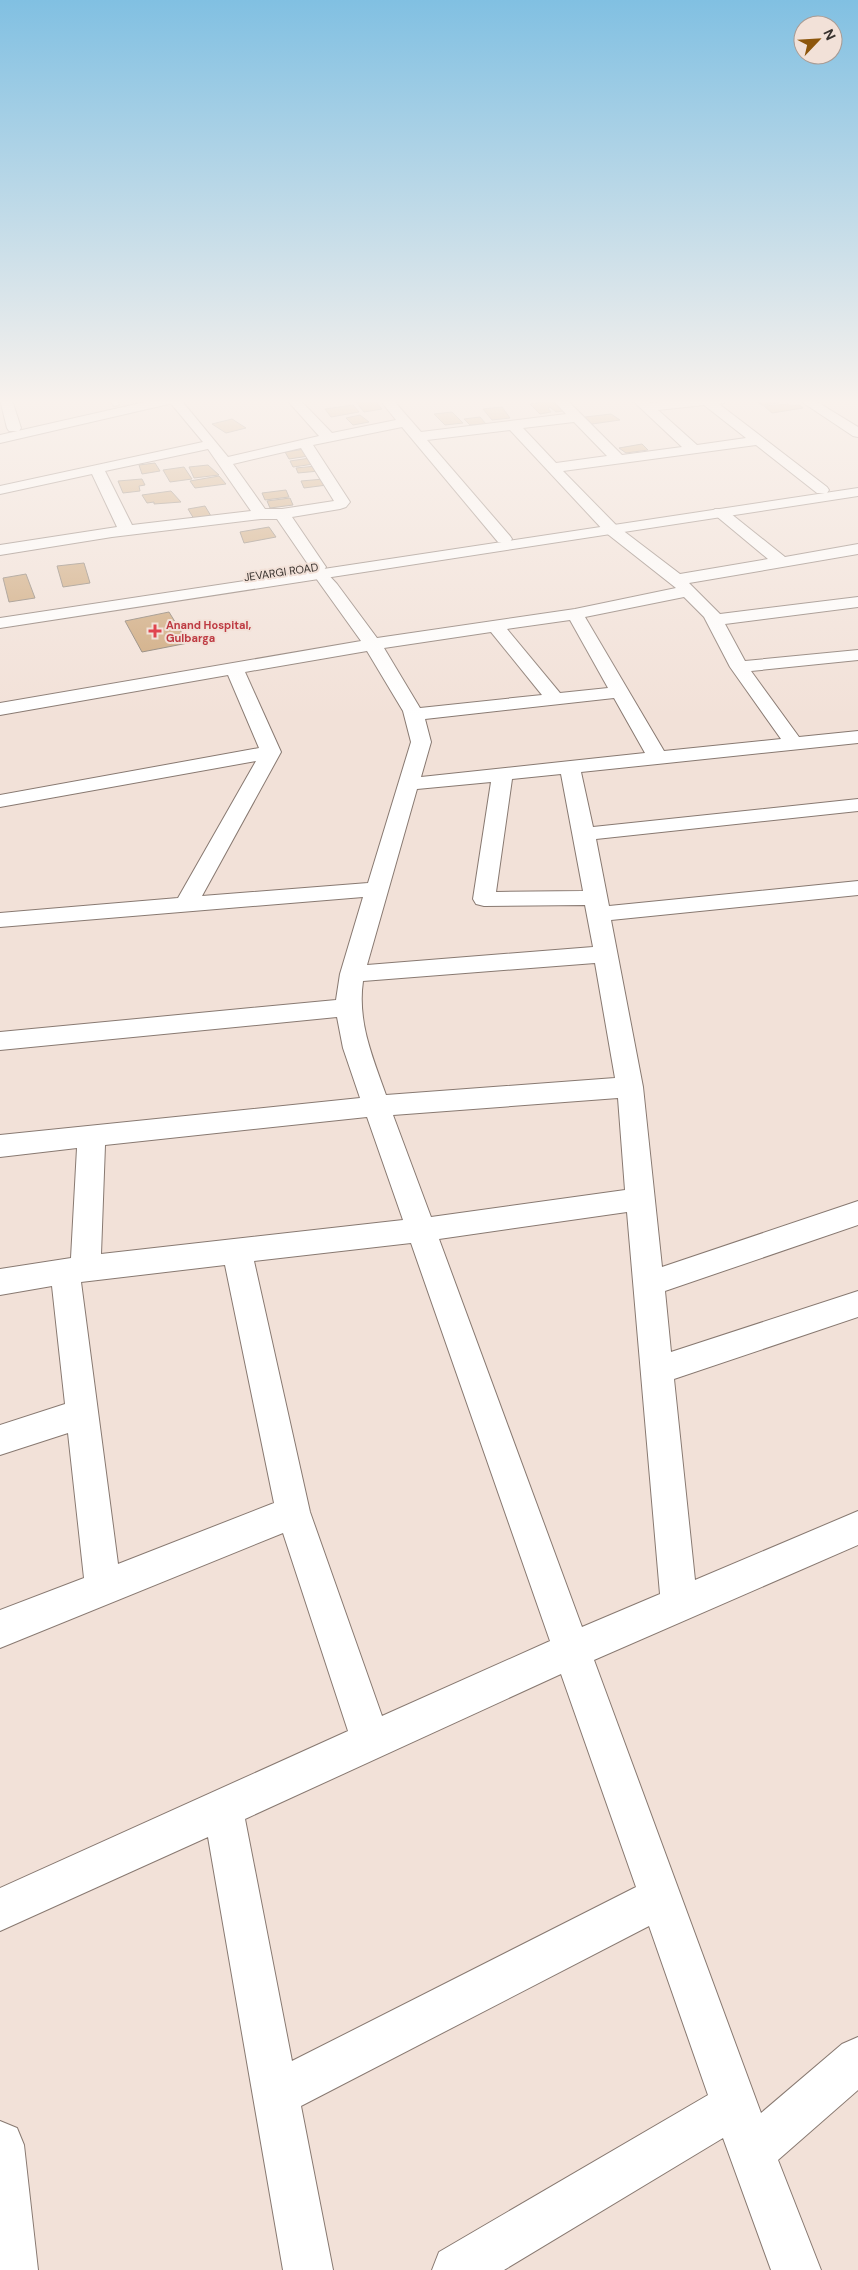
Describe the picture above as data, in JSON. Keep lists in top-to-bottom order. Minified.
{"streets":{"street":["JEVARGI ROAD"]},"places":{"health":["Anand Hospital, Gulbarga"]},"north":"top right"}
